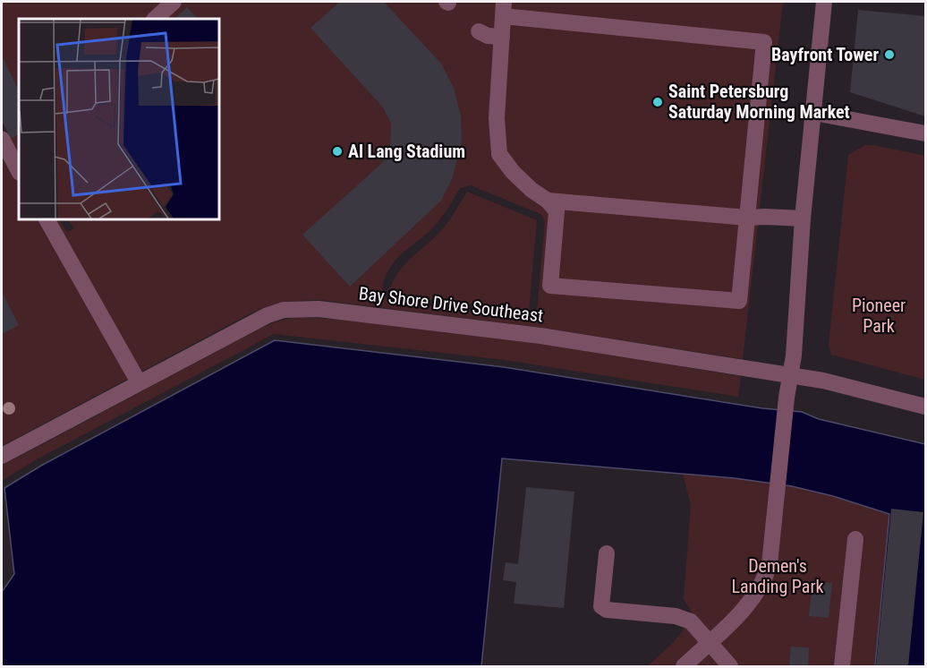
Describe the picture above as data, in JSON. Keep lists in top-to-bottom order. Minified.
{"streets":{"street":["Bay Shore Drive Southeast"]},"parks":["Pioneer Park","Demen's Landing Park"],"places":["Bayfront Tower","Saint Petersburg Saturday Morning Market","Al Lang Stadium"]}
